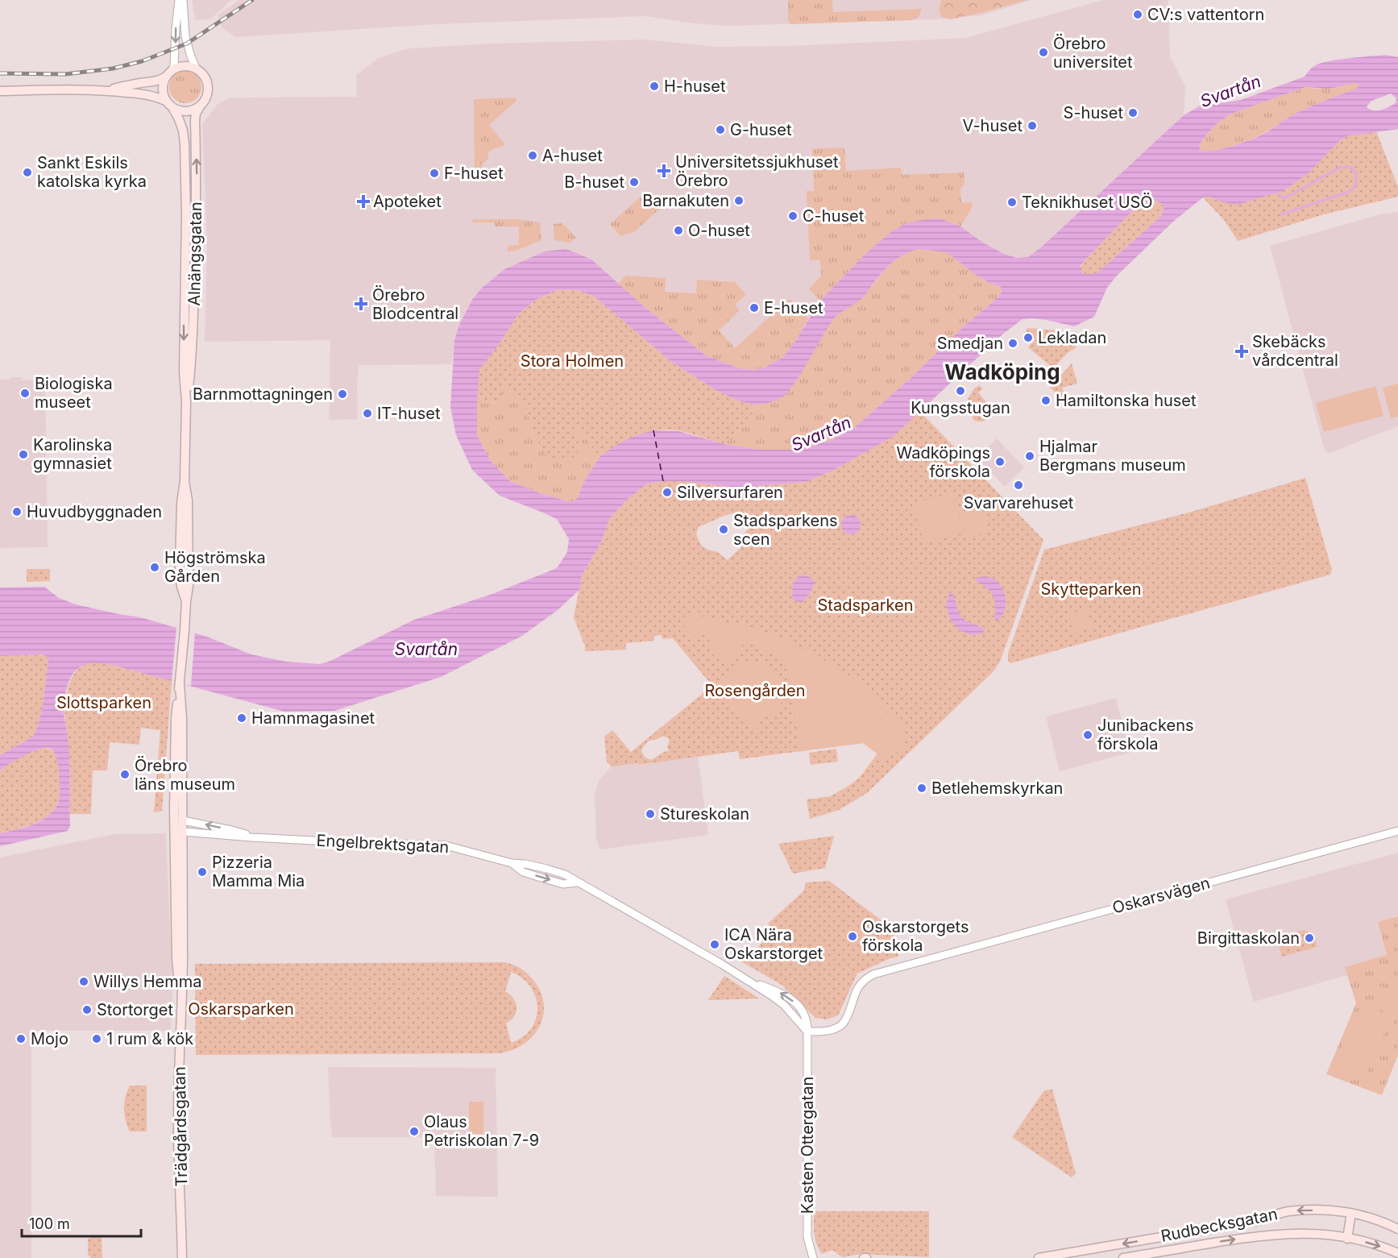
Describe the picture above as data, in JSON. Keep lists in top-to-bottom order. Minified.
{"streets":{"main road":["Alnängsgatan","Trädgårdsgatan","Rudbecksgatan"],"street":["Engelbrektsgatan","Oskarsvägen","Kasten Ottergatan"]},"crossings":[["Alnängsgatan","Trädgårdsgatan"],["Engelbrektsgatan","Oskarsvägen"],["Engelbrektsgatan","Trädgårdsgatan"],["Engelbrektsgatan","Kasten Ottergatan"],["Oskarsvägen","Kasten Ottergatan"]],"districts":["Wadköping"],"water":["Svartån"],"parks":["Stora Holmen","Skytteparken","Stadsparken","Rosengården","Slottsparken","Oskarsparken"],"places":{"other":["CV:s vattentorn","Örebro universitet","H-huset","S-huset","V-huset","G-huset","A-huset","Sankt Eskils katolska kyrka","F-huset","B-huset","Barnakuten","Teknikhuset USÖ","C-huset","O-huset","E-huset","Lekladan","Smedjan","Kungsstugan","Biologiska museet","Barnmottagningen","Hamiltonska huset","IT-huset","Karolinska gymnasiet","Hjalmar Bergmans museum","Wadköpings förskola","Svarvarehuset","Silversurfaren","Huvudbyggnaden","Stadsparkens scen","Högströmska Gården","Hamnmagasinet","Junibackens förskola","Örebro läns museum","Betlehemskyrkan","Stureskolan","Pizzeria Mamma Mia","Oskarstorgets förskola","Birgittaskolan","ICA Nära Oskarstorget","Willys Hemma","Stortorget","Mojo","1 rum & kök","Olaus Petriskolan 7-9"],"health":["Universitetssjukhuset Örebro","Apoteket","Örebro Blodcentral","Skebäcks vårdcentral"]},"scale_bar":"100 m"}
